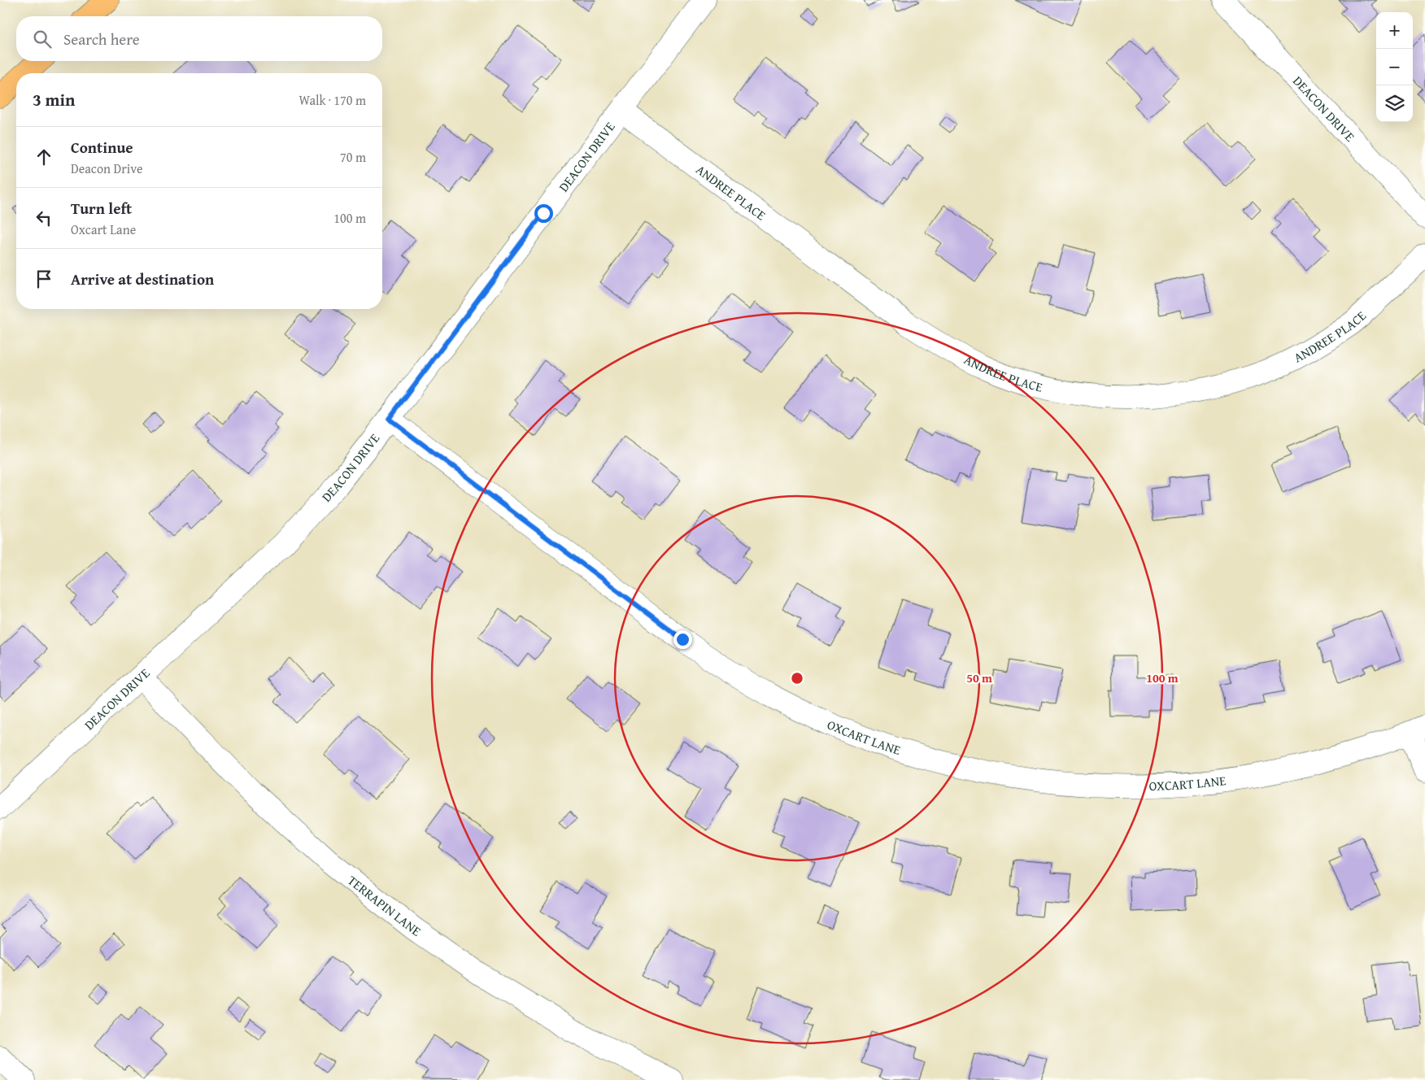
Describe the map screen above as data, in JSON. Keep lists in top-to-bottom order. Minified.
{"streets":{"street":["DEACON DRIVE","ANDREE PLACE","OXCART LANE","TERRAPIN LANE"]},"crossings":[["DEACON DRIVE","ANDREE PLACE"],["DEACON DRIVE","OXCART LANE"],["DEACON DRIVE","TERRAPIN LANE"]],"page":{"map_buttons":["+","−"],"search":"Search here","heading":["3 min","Walk · 170 m"],"list":[["Continue","Deacon Drive","70 m"],["Turn left","Oxcart Lane","100 m"],"Arrive at destination"]},"rings":["50 m","100 m"]}
